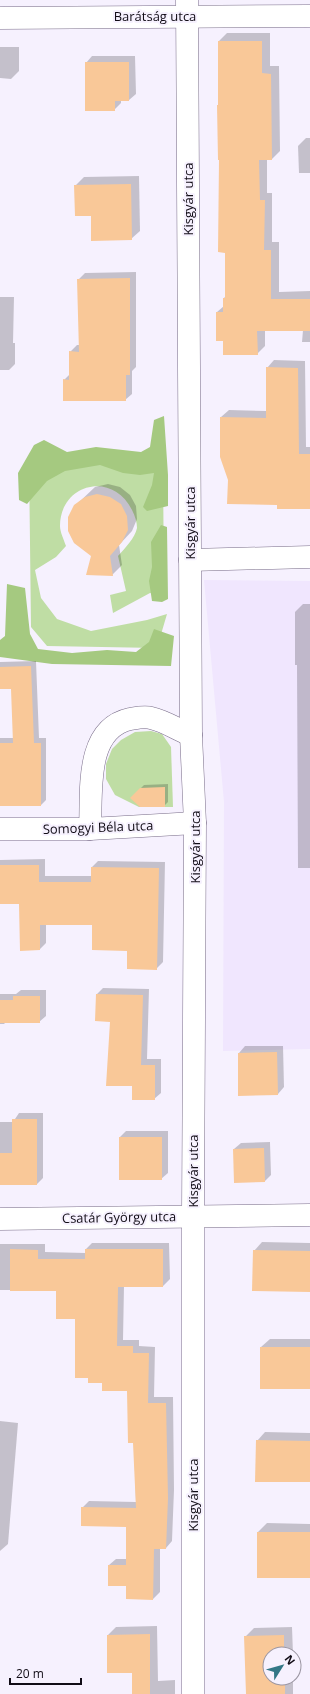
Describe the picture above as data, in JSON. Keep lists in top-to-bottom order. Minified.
{"streets":{"street":["Barátság utca","Kisgyár utca","Somogyi Béla utca","Csatár György utca"]},"crossings":[["Barátság utca","Kisgyár utca"],["Kisgyár utca","Somogyi Béla utca"],["Kisgyár utca","Csatár György utca"]],"scale_bar":"20 m","north":"top right"}
